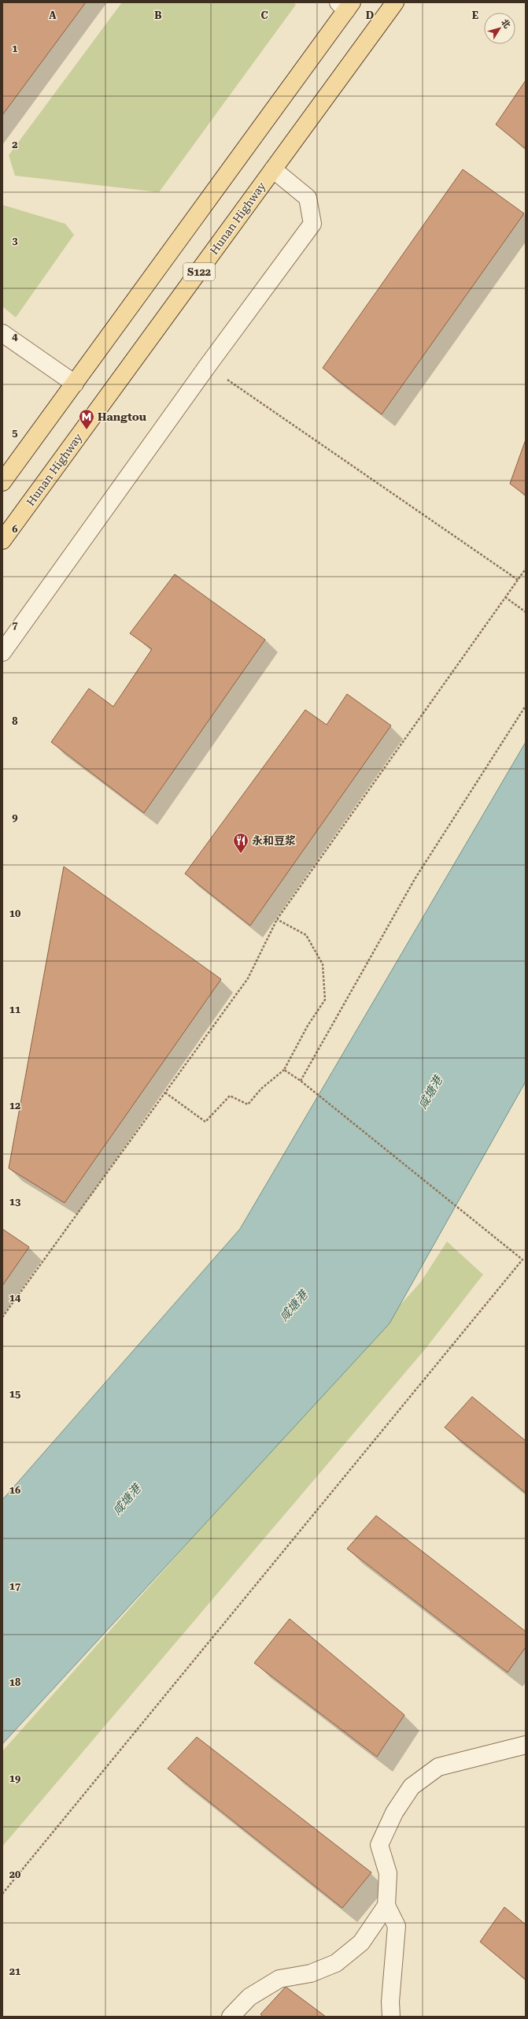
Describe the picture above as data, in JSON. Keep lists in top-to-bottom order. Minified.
{"streets":{"main road":["Hunan Highway","S122"]},"water":["咸塘港"],"places":{"metro station":["Hangtou"],"restaurant":["永和豆浆"]},"north":"top right","grid":{"columns":["A","B","C","D","E"],"rows":["1","2","3","4","5","6","7","8","9","10","11","12","13","14","15","16","17","18","19","20","21"]}}
